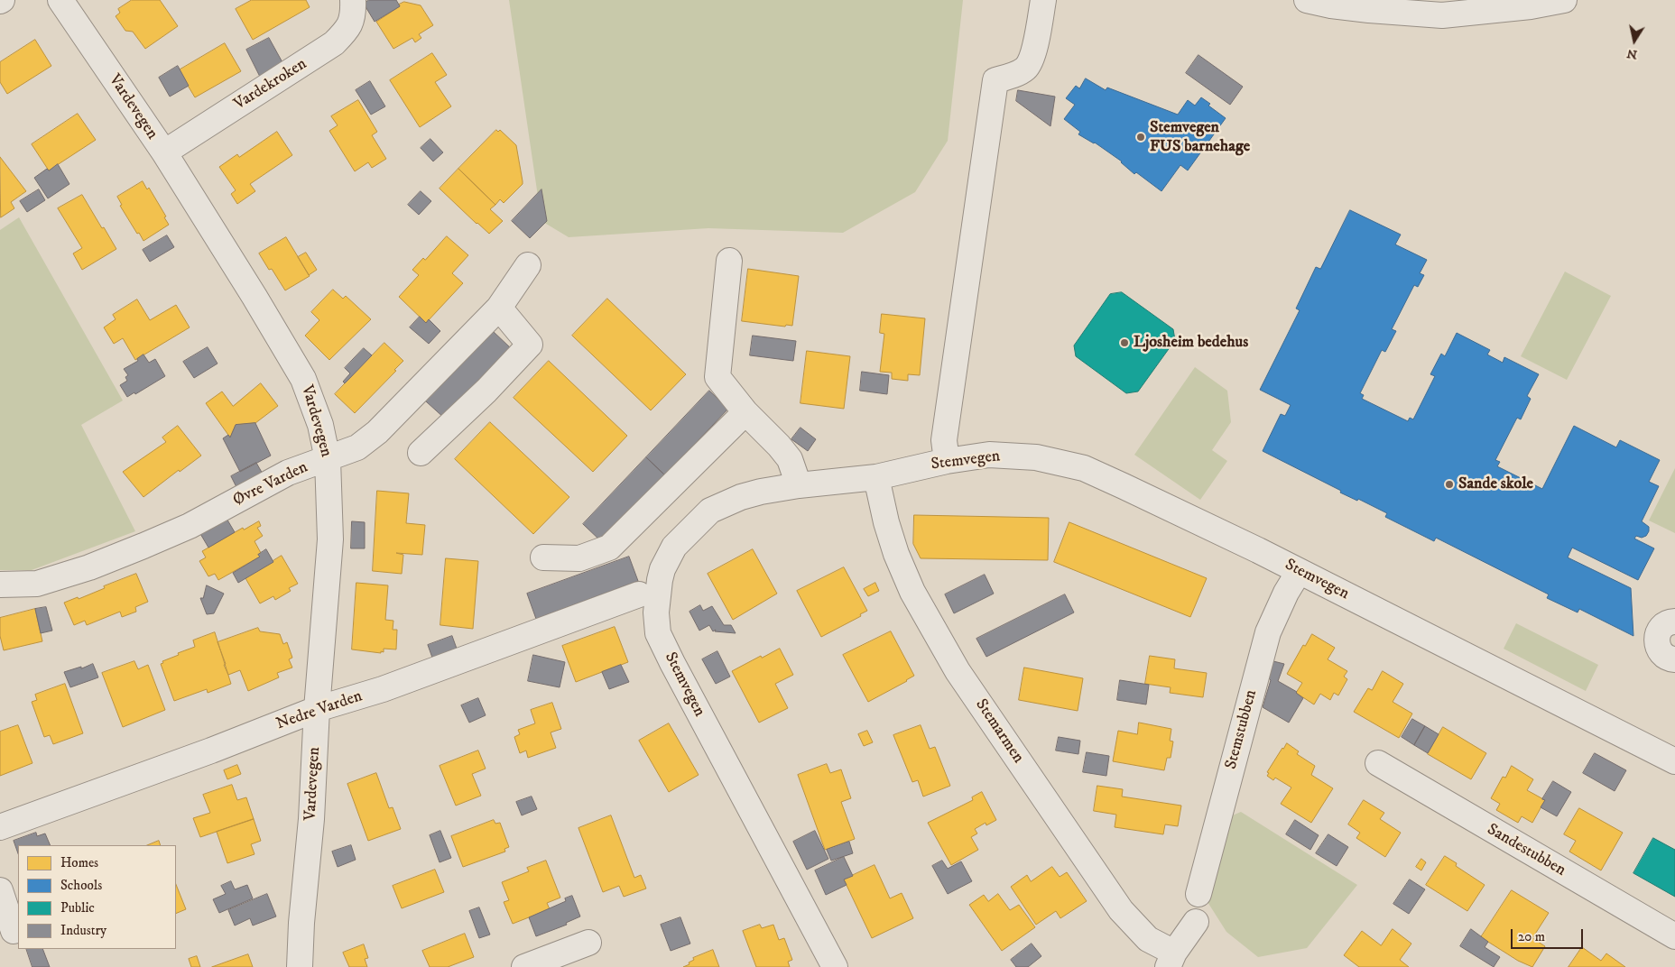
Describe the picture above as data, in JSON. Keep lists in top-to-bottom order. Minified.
{"streets":{"street":["Vardekroken","Vardevegen","Stemvegen","Øvre Varden","Nedre Varden","Stemstubben","Stemarmen","Sandestubben"]},"crossings":[["Vardekroken","Vardevegen"],["Vardevegen","Øvre Varden"],["Vardevegen","Nedre Varden"],["Stemvegen","Stemstubben"],["Stemvegen","Stemarmen"]],"places":["Stemvegen FUS barnehage","Ljosheim bedehus","Sande skole"],"legend":["Homes","Schools","Public","Industry"],"scale_bar":"20 m","north":"bottom"}
